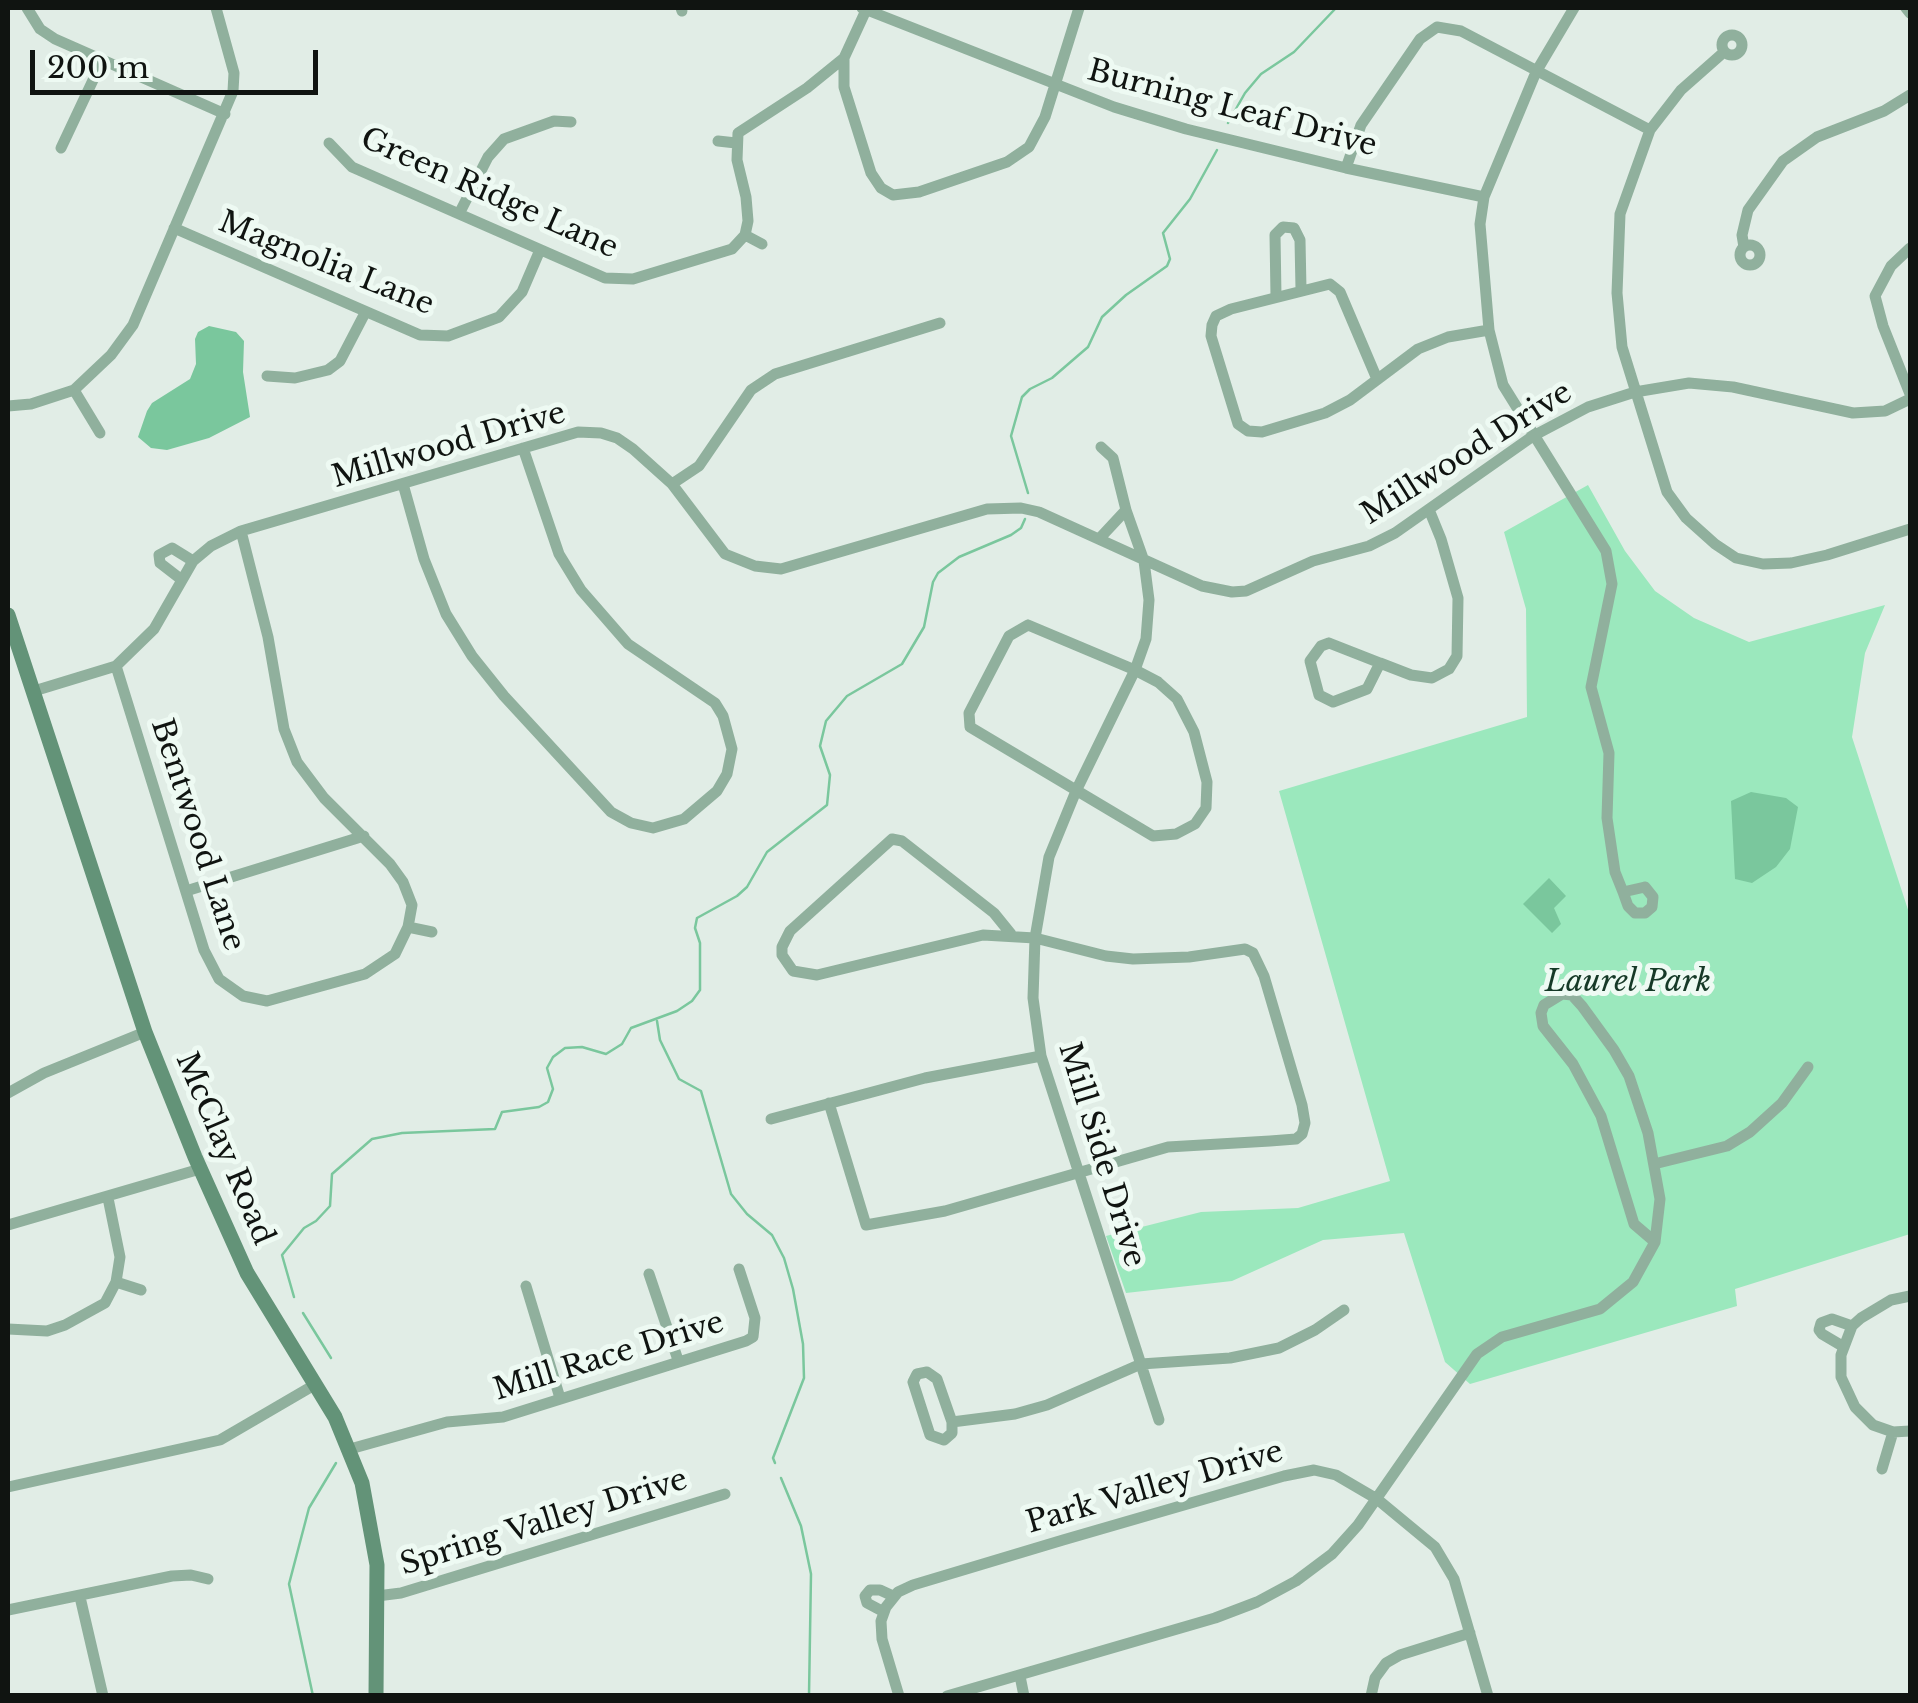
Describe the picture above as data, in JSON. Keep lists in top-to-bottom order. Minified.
{"streets":{"main road":["McClay Road"],"street":["Burning Leaf Drive","Green Ridge Lane","Magnolia Lane","Millwood Drive","Bentwood Lane","Mill Side Drive","Mill Race Drive","Park Valley Drive","Spring Valley Drive"]},"crossings":[["Green Ridge Lane","Magnolia Lane"],["Millwood Drive","Mill Side Drive"],["McClay Road","Mill Race Drive"],["McClay Road","Spring Valley Drive"]],"parks":["Laurel Park"],"scale_bar":"200 m"}
